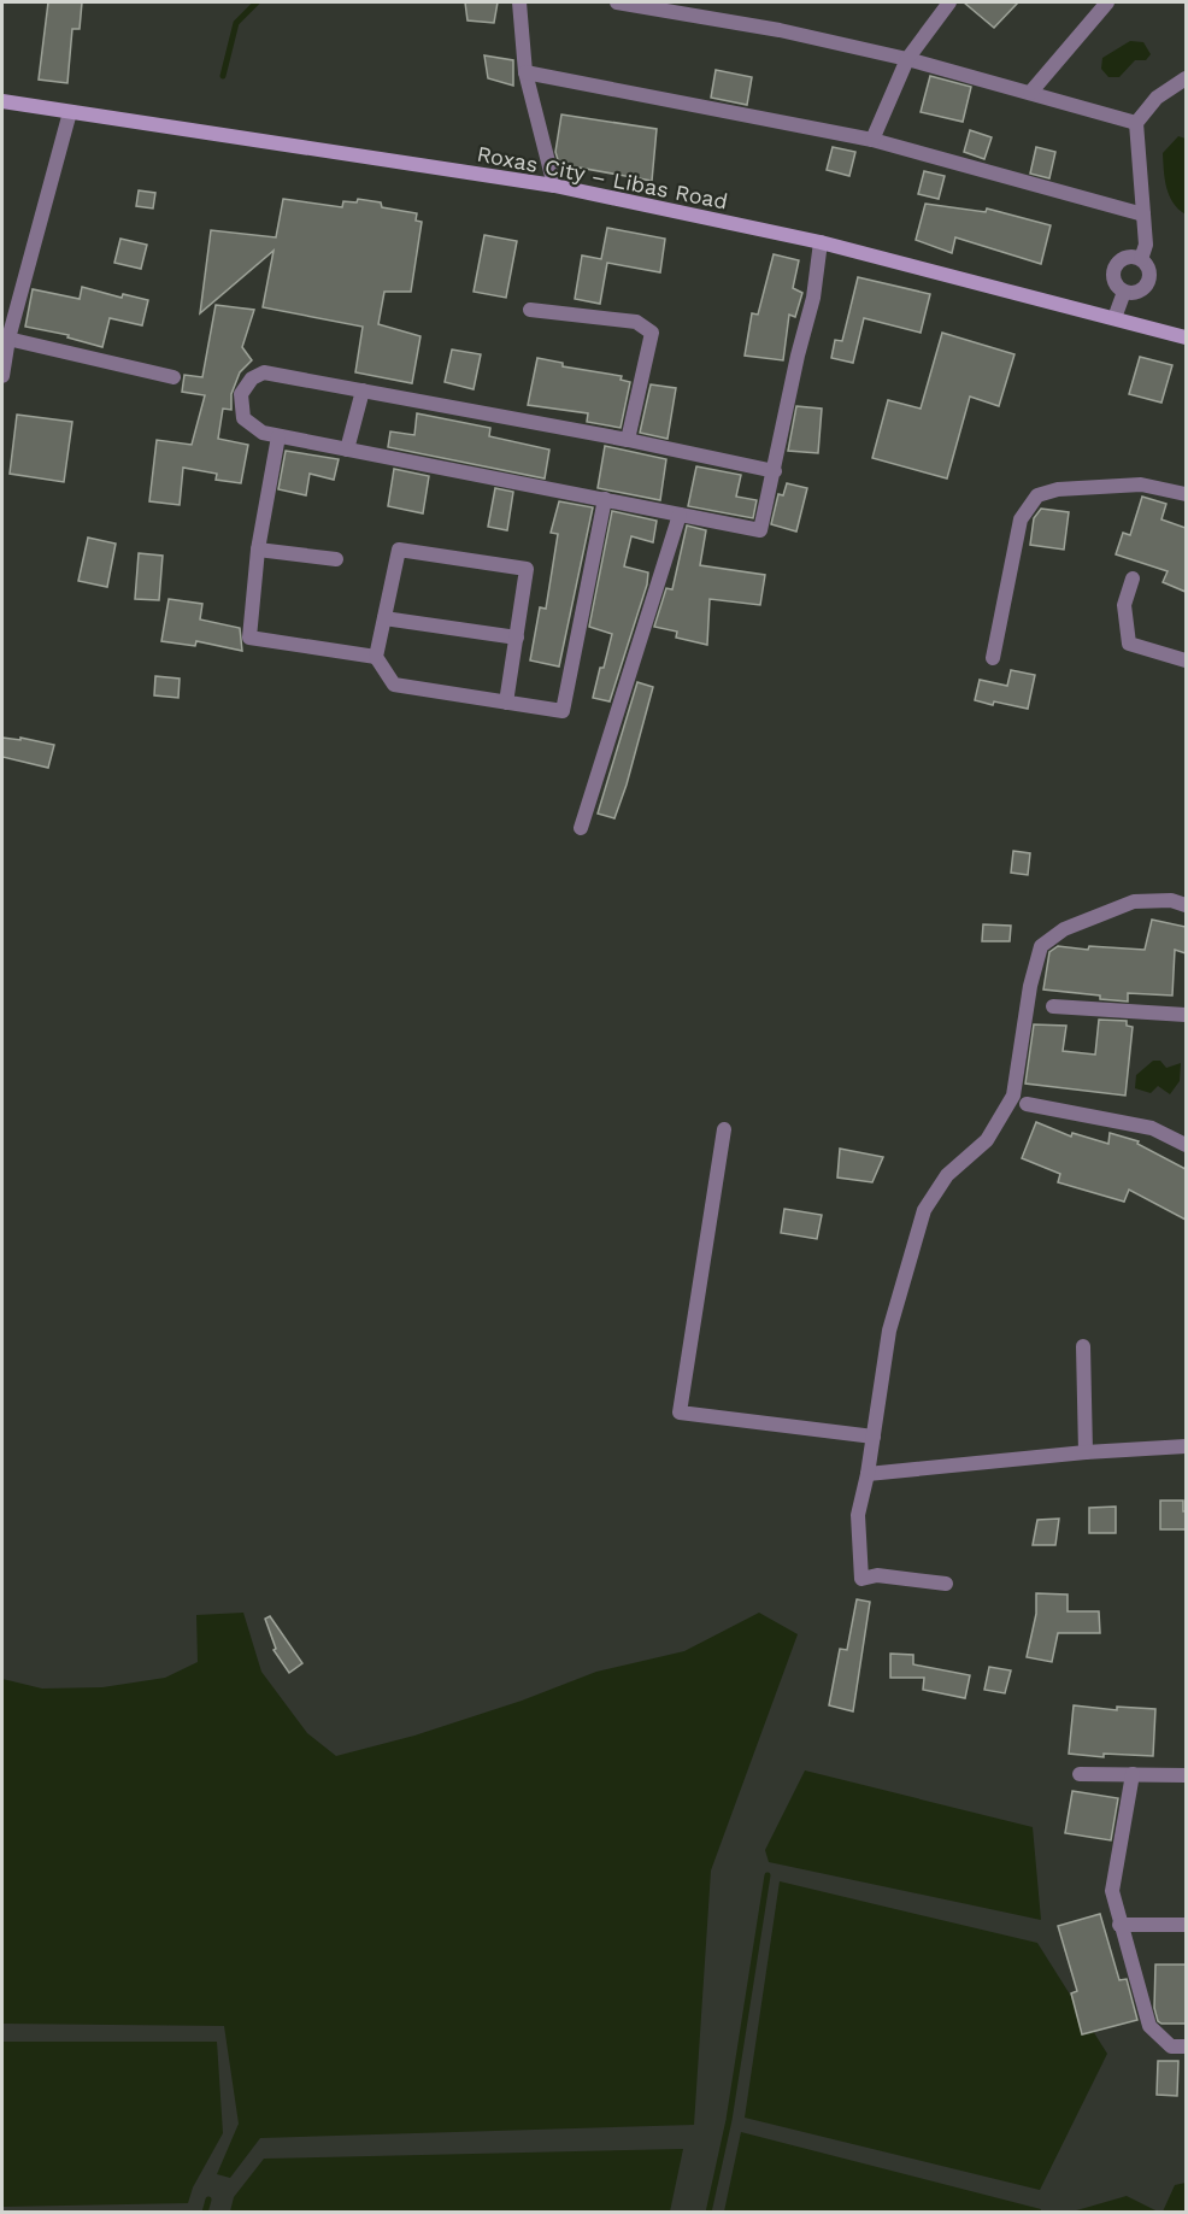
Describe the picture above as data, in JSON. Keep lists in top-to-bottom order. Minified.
{"streets":{"main road":["Roxas City – Libas Road"]}}
